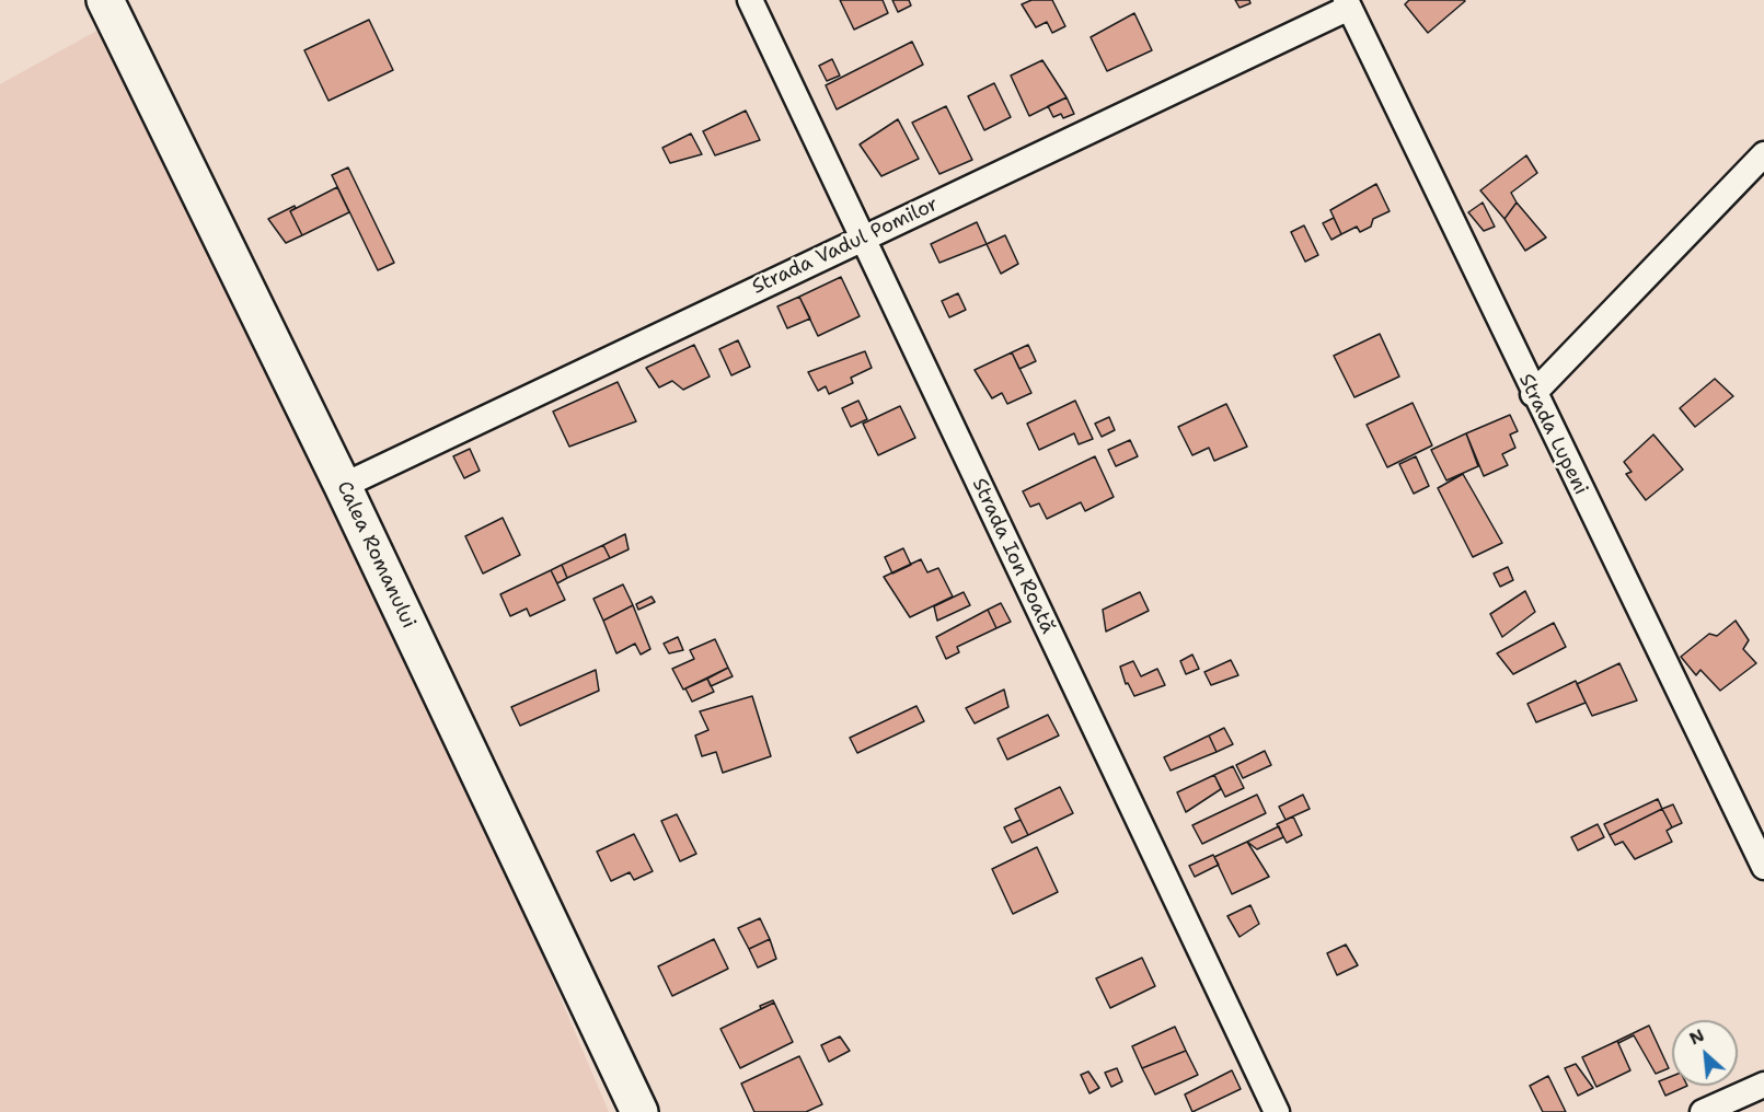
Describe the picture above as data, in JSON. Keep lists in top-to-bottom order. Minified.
{"streets":{"main road":["Calea Romanului"],"street":["Strada Vadul Pomilor","Strada Lupeni","Strada Ion Roată"]},"crossings":[["Strada Vadul Pomilor","Strada Lupeni"],["Strada Vadul Pomilor","Calea Romanului"],["Strada Vadul Pomilor","Strada Ion Roată"]],"north":"top left"}
